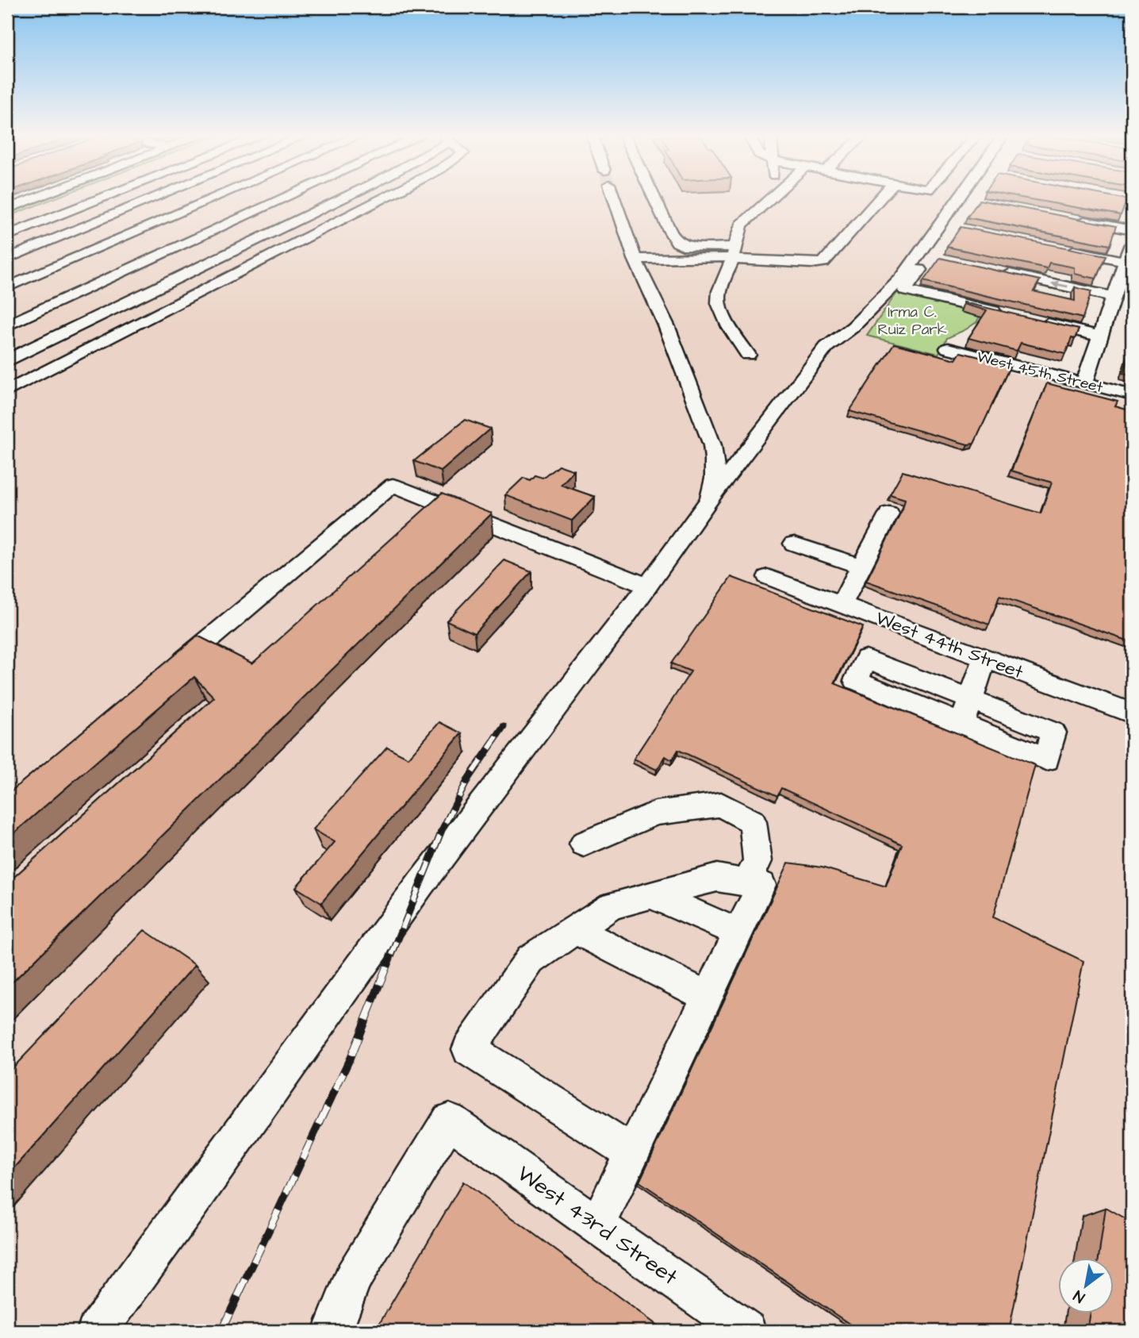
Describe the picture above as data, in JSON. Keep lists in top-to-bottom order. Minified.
{"streets":{"street":["West 45th Street","West 44th Street","West 43rd Street"]},"parks":["Irma C. Ruiz Park"],"north":"bottom left"}
